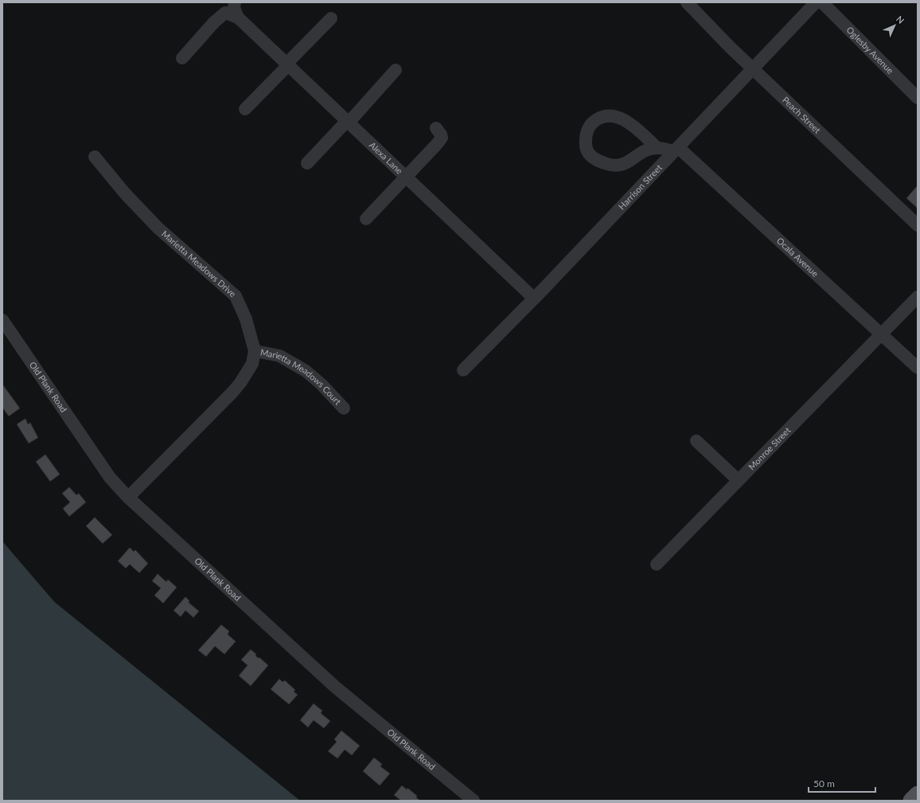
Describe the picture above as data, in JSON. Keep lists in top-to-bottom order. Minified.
{"streets":{"street":["Oglesby Avenue","Peach Street","Alexa Lane","Harrison Street","Ocala Avenue","Marietta Meadows Drive","Marietta Meadows Court","Old Plank Road","Monroe Street"]},"crossings":[["Peach Street","Harrison Street"],["Alexa Lane","Harrison Street"],["Harrison Street","Ocala Avenue"],["Ocala Avenue","Monroe Street"],["Marietta Meadows Drive","Marietta Meadows Court"]],"scale_bar":"50 m","north":"top right"}
